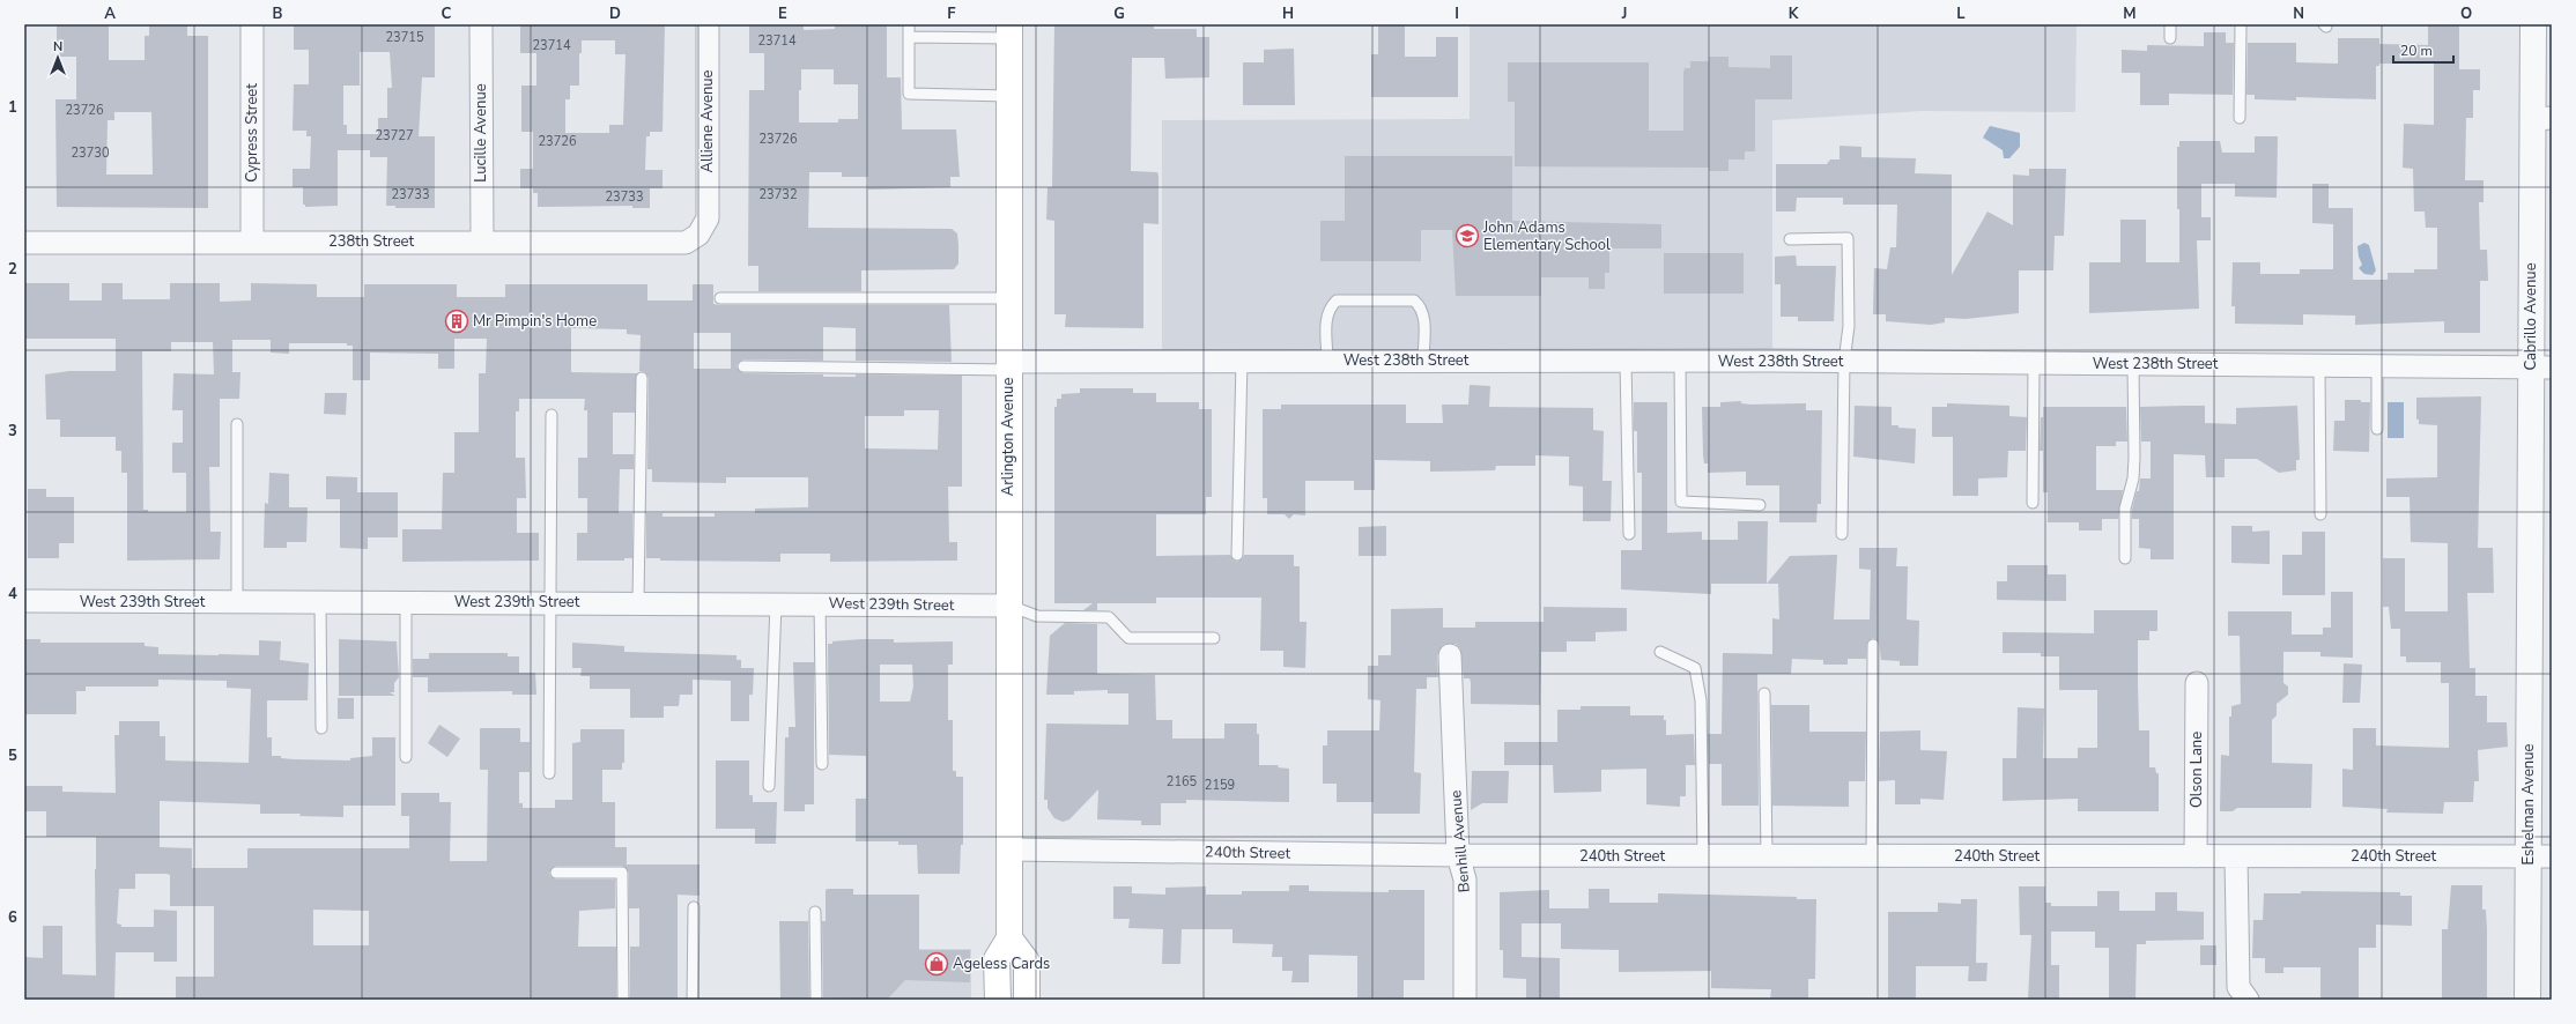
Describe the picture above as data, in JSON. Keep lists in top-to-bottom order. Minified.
{"streets":{"main road":["Arlington Avenue"],"street":["Alliene Avenue","Cypress Street","Lucille Avenue","238th Street","Cabrillo Avenue","West 238th Street","West 239th Street","Olson Lane","Eshelman Avenue","Benhill Avenue","240th Street"]},"crossings":[["Alliene Avenue","238th Street"],["Cypress Street","238th Street"],["Lucille Avenue","238th Street"],["Cabrillo Avenue","West 238th Street"],["Cabrillo Avenue","Eshelman Avenue"],["West 238th Street","Arlington Avenue"],["Arlington Avenue","West 239th Street"],["Arlington Avenue","240th Street"],["Olson Lane","240th Street"],["Eshelman Avenue","240th Street"],["Benhill Avenue","240th Street"]],"places":{"school or university":["John Adams Elementary School"],"building":["Mr Pimpin's Home"],"shop":["Ageless Cards"]},"house_numbers":["23715","23714","23714","23726","23727","23726","23726","23730","23733","23732","23733","2165","2159"],"scale_bar":"20 m","north":"top","grid":{"columns":["A","B","C","D","E","F","G","H","I","J","K","L","M","N","O"],"rows":["1","2","3","4","5","6"]}}
